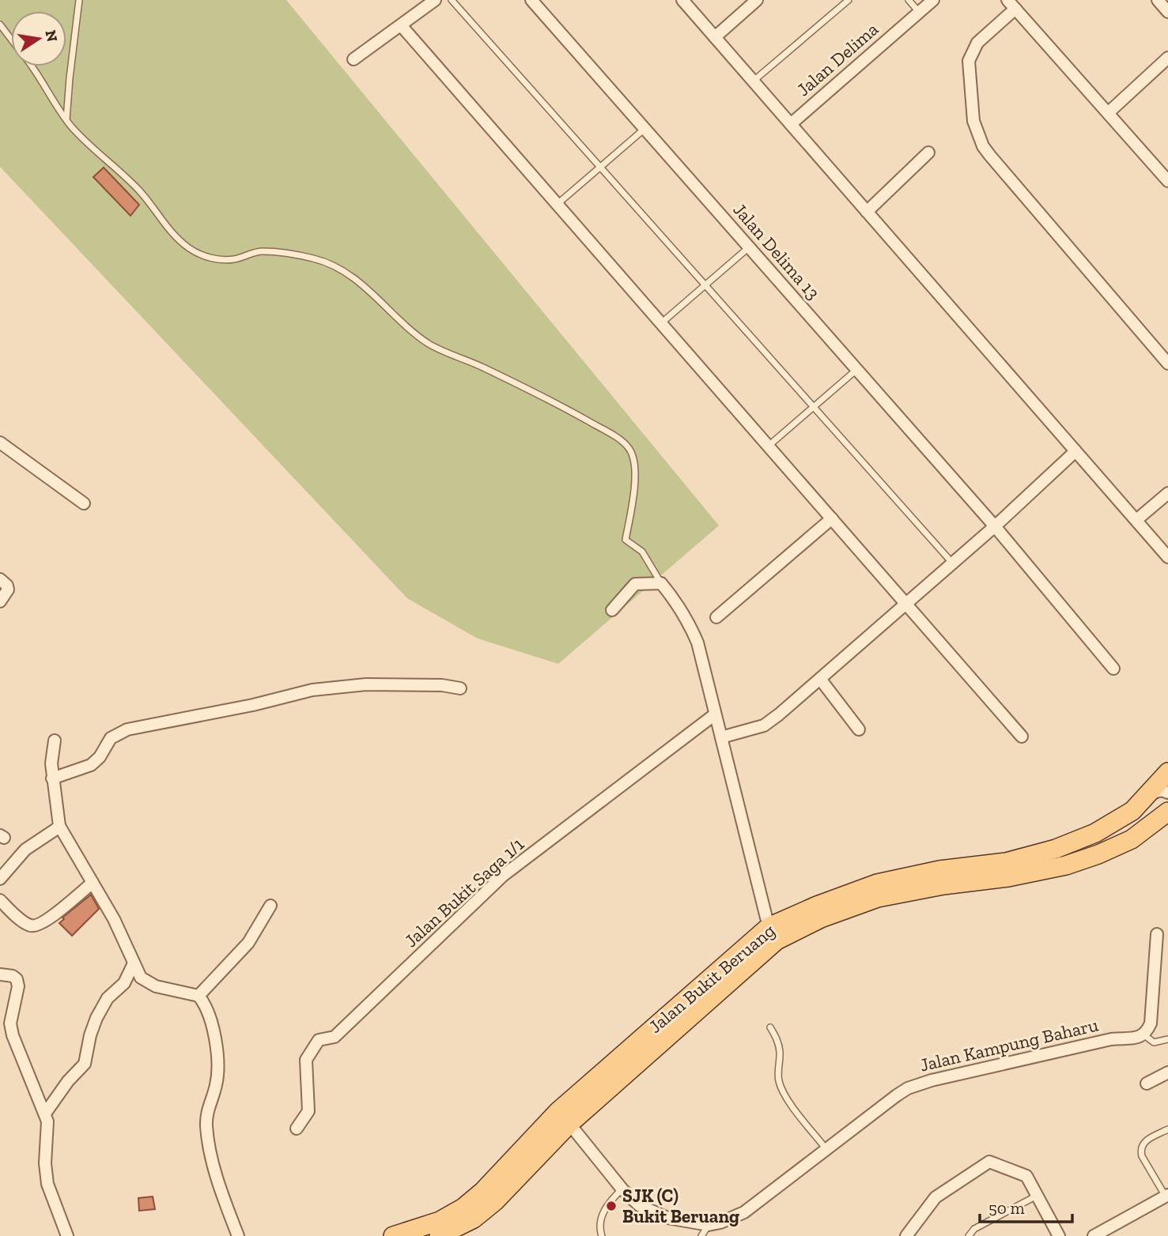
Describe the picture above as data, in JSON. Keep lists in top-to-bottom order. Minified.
{"streets":{"main road":["Jalan Bukit Beruang"],"street":["Jalan Delima","Jalan Delima 13","Jalan Bukit Saga 1/1","Jalan Kampung Baharu"]},"crossings":[["Jalan Bukit Beruang","Jalan Kampung Baharu"]],"places":["SJK (C) Bukit Beruang"],"scale_bar":"50 m","north":"right"}
